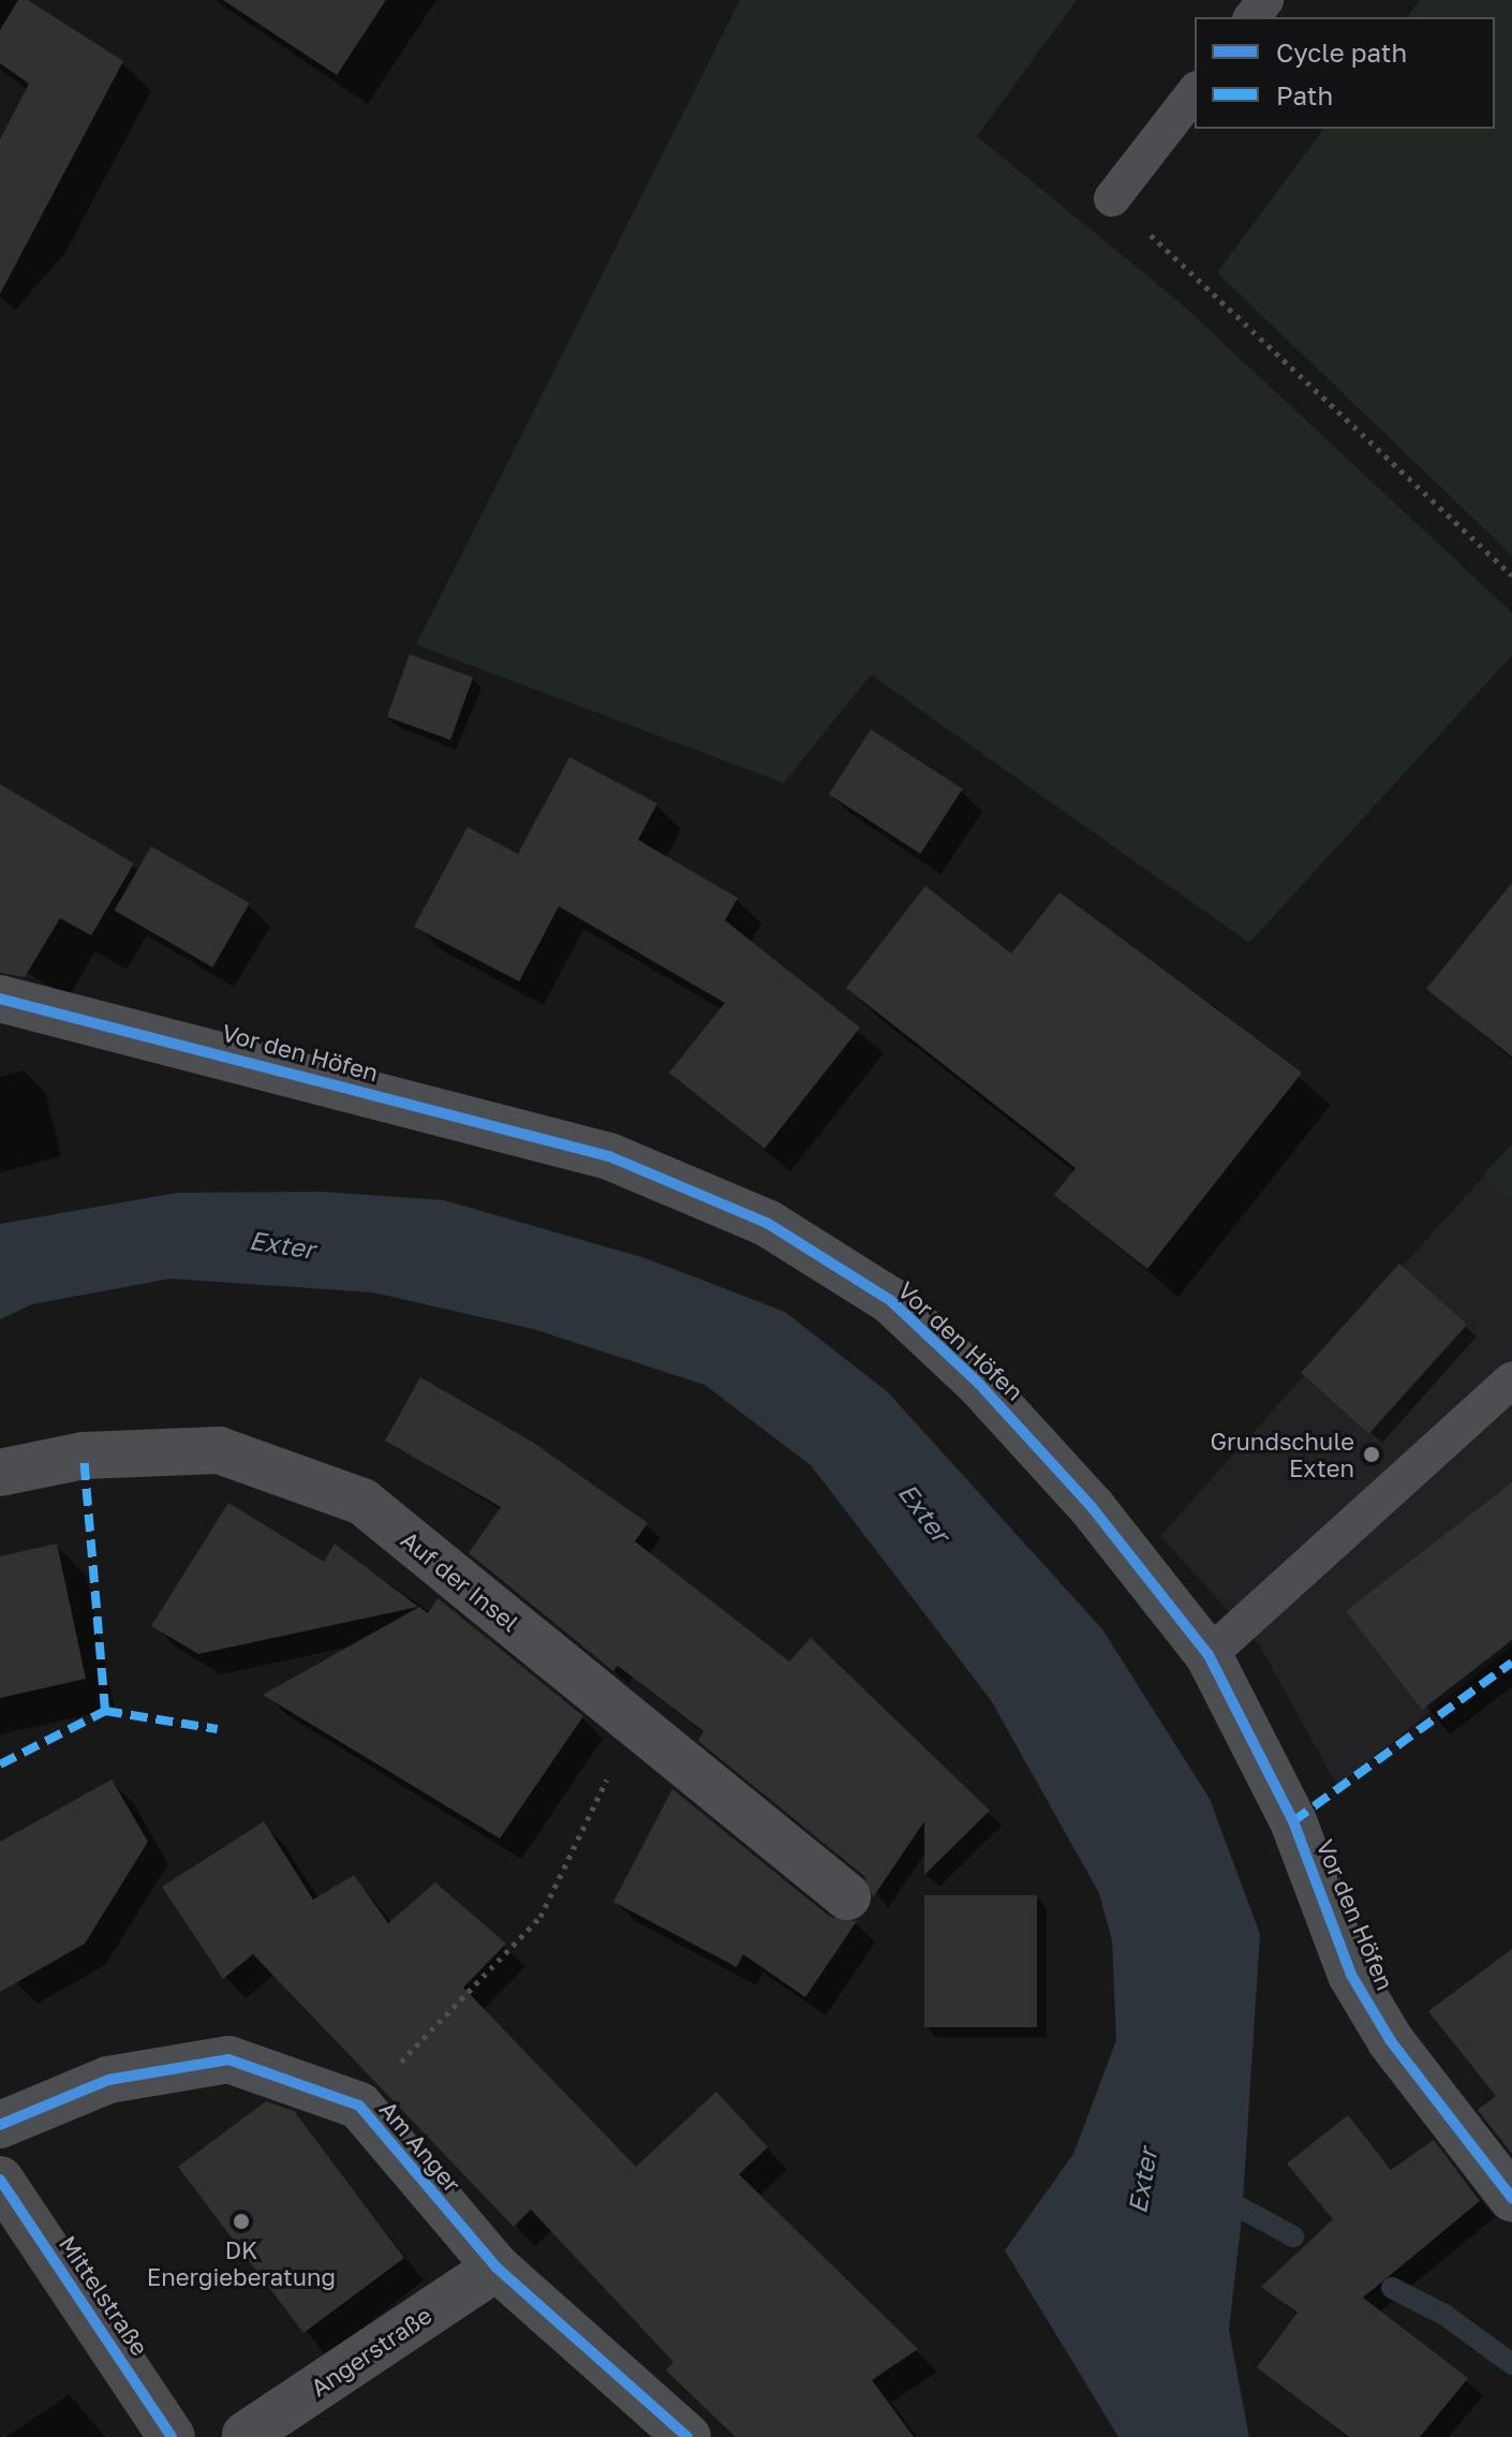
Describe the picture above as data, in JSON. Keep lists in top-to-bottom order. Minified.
{"streets":{"main road":["Mittelstraße"],"street":["Vor den Höfen","Auf der Insel","Am Anger","Angerstraße"]},"crossings":[["Am Anger","Angerstraße"]],"water":["Exter"],"places":["Grundschule Exten","DK Energieberatung"],"legend":["Cycle path","Path"]}
